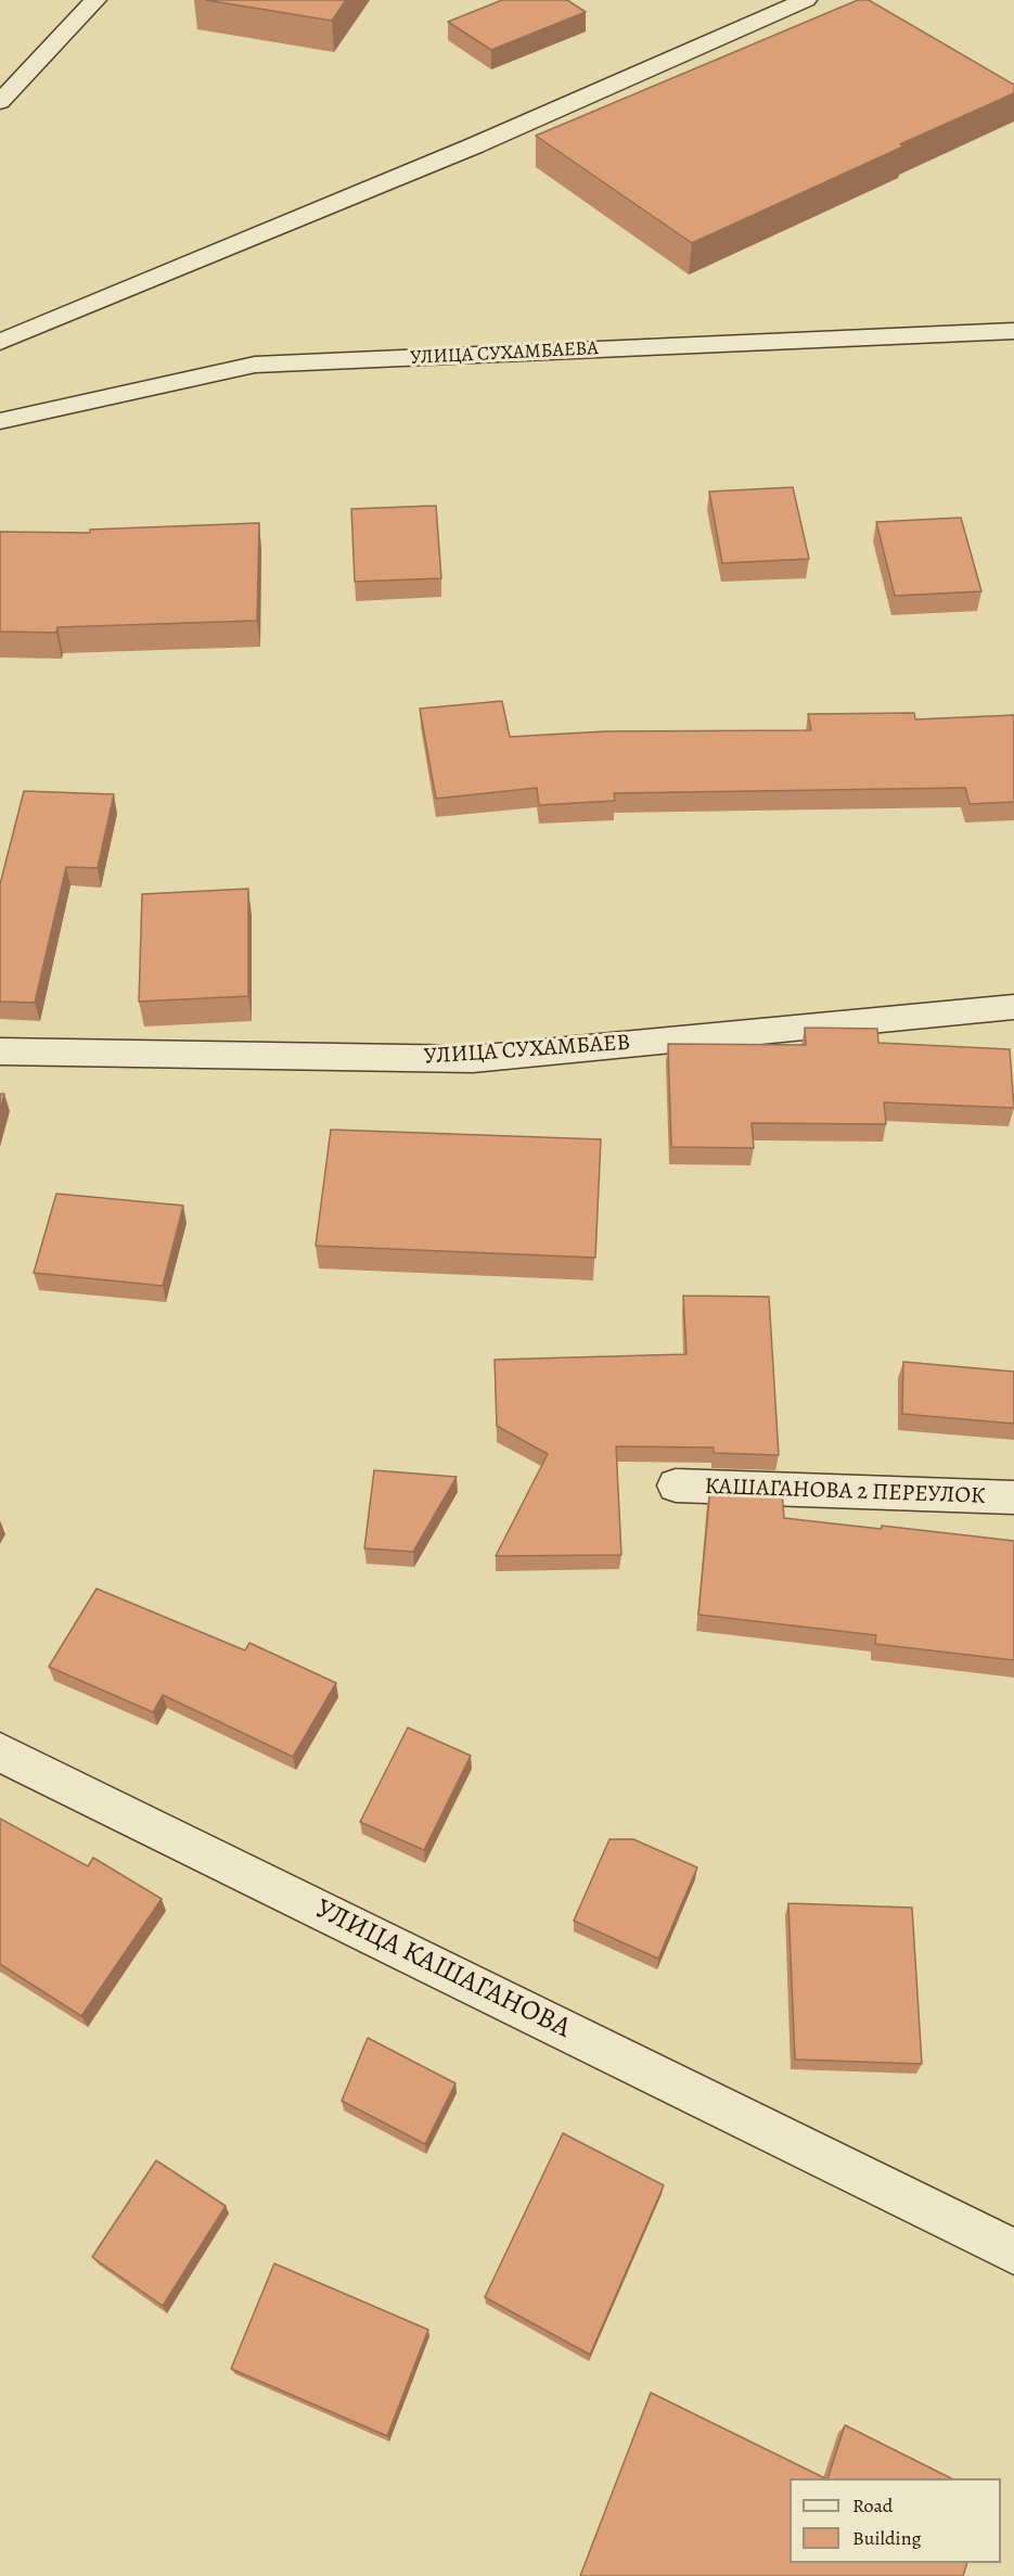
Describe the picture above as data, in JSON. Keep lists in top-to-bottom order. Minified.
{"streets":{"street":["УЛИЦА СУХАМБАЕВА","УЛИЦА СУХАМБАЕВ","КАШАГАНОВА 2 ПЕРЕУЛОК","УЛИЦА КАШАГАНОВА"]},"legend":["Road","Building"]}
